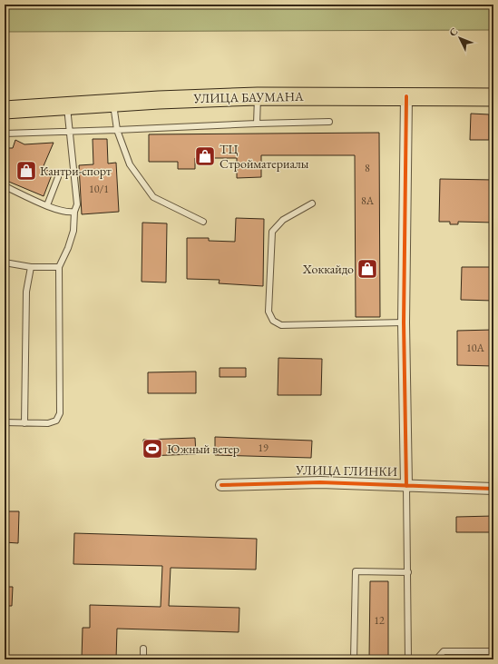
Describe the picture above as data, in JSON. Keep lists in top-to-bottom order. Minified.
{"streets":{"main road":["УЛИЦА БАУМАНА"],"street":["УЛИЦА ГЛИНКИ"]},"places":{"shop":["ТЦ Стройматериалы","Кантри-спорт","Хоккайдо"],"sports":["Южный ветер"]},"house_numbers":["8","10/1","8А","10А","19","12"],"north":"top left"}
